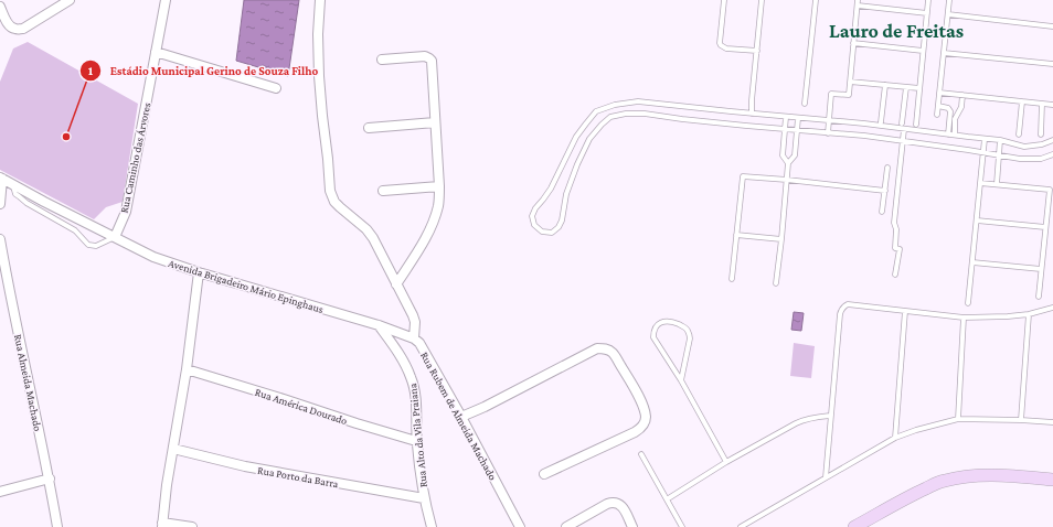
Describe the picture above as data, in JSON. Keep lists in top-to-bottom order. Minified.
{"streets":{"street":["Rua Caminho das Árvores","Avenida Brigadeiro Mário Epinghaus","Rua Almeida Machado","Rua América Dourado","Rua Rubem de Almeida Machado","Rua Alto da Vila Praiana","Rua Porto da Barra"]},"crossings":[["Rua Caminho das Árvores","Avenida Brigadeiro Mário Epinghaus"],["Avenida Brigadeiro Mário Epinghaus","Rua Alto da Vila Praiana"],["Rua América Dourado","Rua Alto da Vila Praiana"],["Rua Alto da Vila Praiana","Rua Porto da Barra"]],"districts":["Lauro de Freitas"],"places":["Estádio Municipal Gerino de Souza Filho"]}
